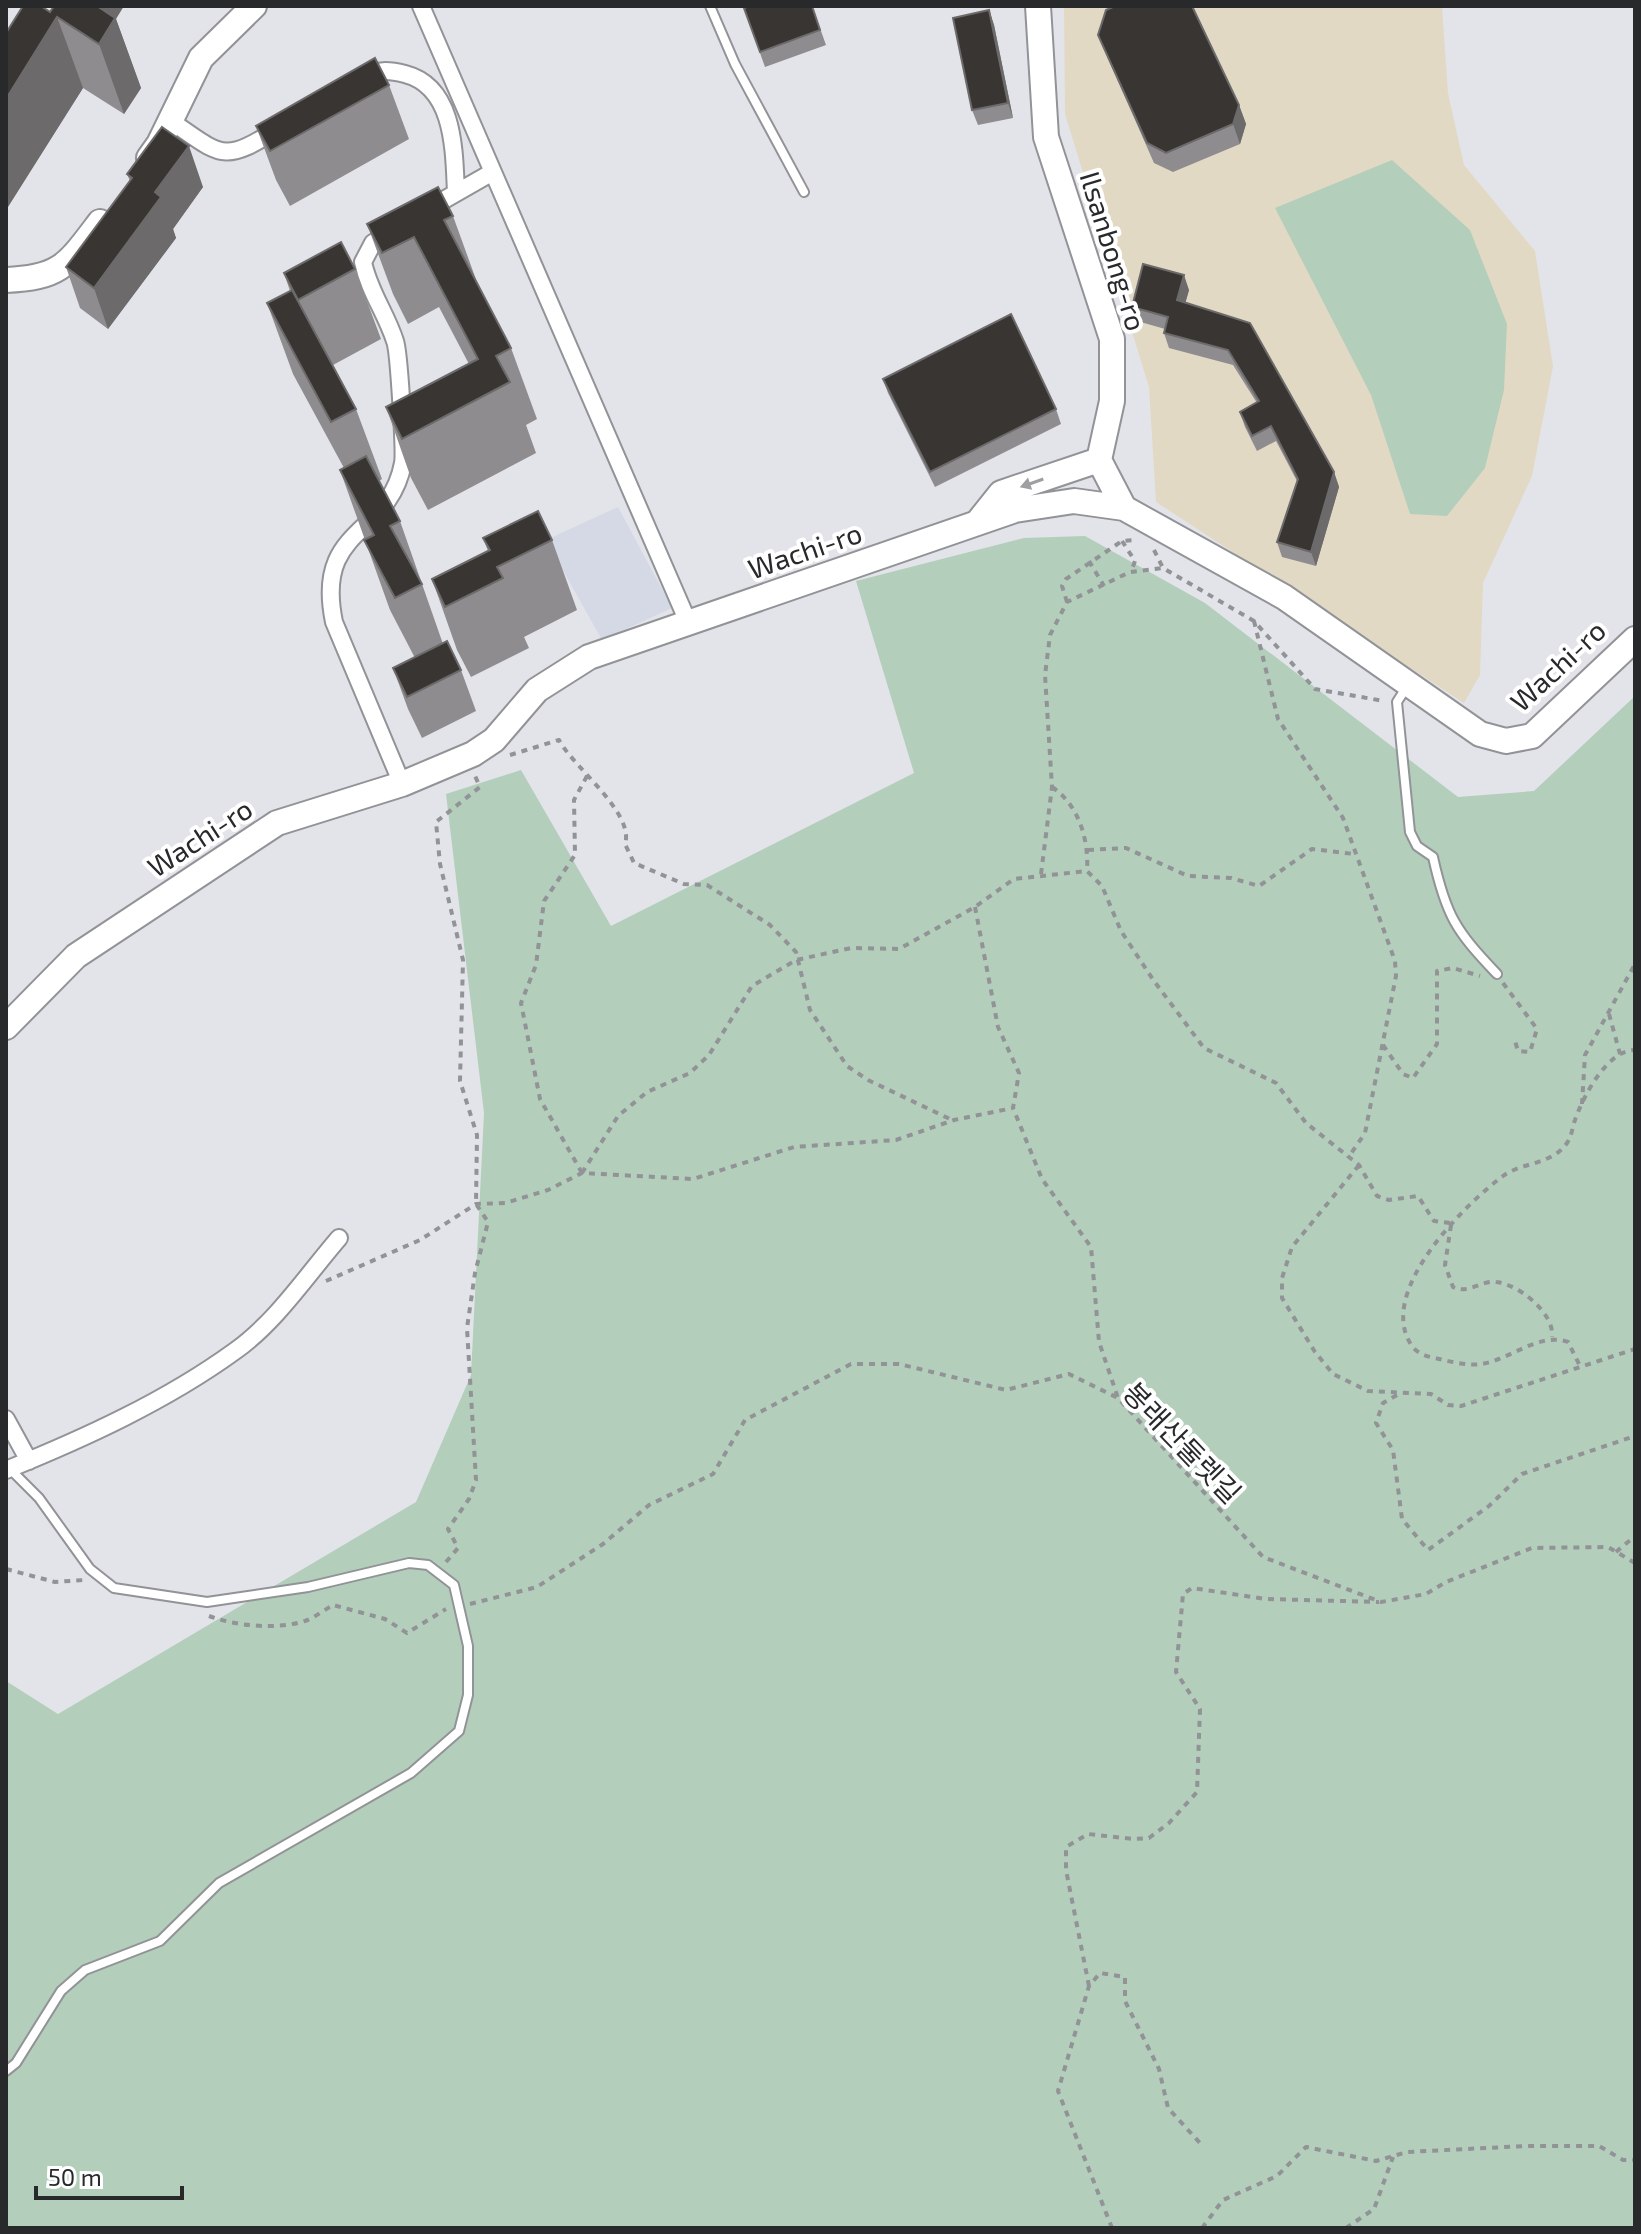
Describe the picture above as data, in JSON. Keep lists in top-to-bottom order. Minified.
{"streets":{"main road":["Ilsanbong-ro","Wachi-ro"],"path":["봉래산둘렛길"]},"scale_bar":"50 m"}
